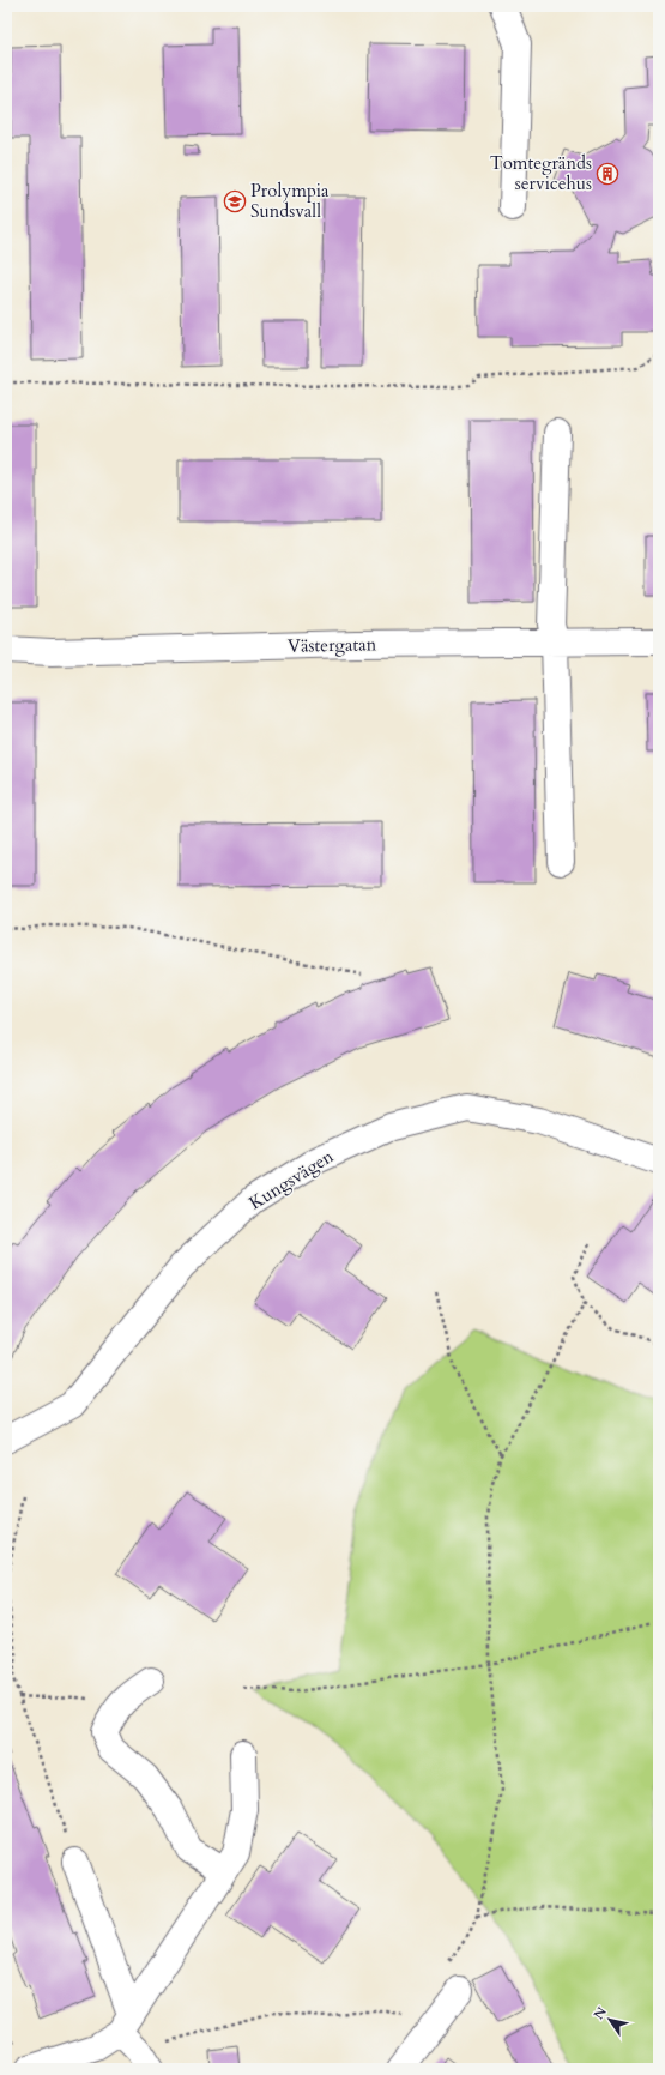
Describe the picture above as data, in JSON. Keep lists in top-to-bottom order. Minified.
{"streets":{"street":["Västergatan","Kungsvägen"]},"places":{"building":["Tomtegränds servicehus"],"school or university":["Prolympia Sundsvall"]},"north":"top left"}
